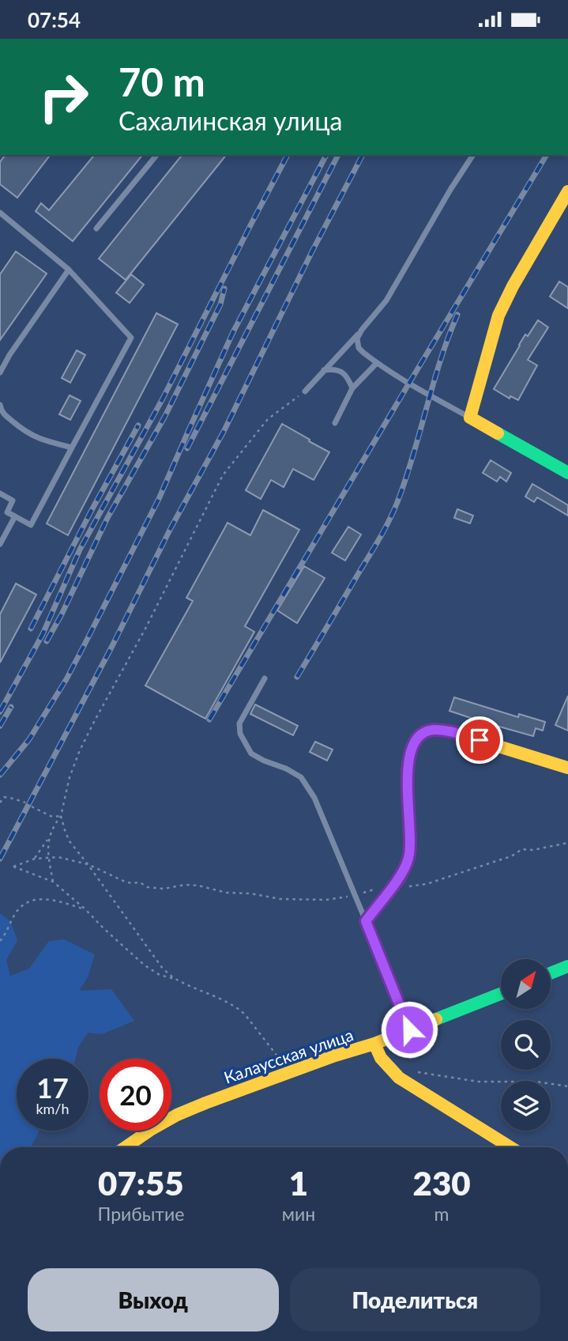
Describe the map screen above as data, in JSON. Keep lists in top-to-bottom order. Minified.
{"streets":{"street":["Калаусская улица"]},"north":"top right","page":{"status":"07:54","turn":["70 m","Сахалинская улица"],"speed":"17 km/h","limit":"20","eta":["07:55","Прибытие","1","мин","230","m"],"buttons":["Выход","Поделиться"]}}
